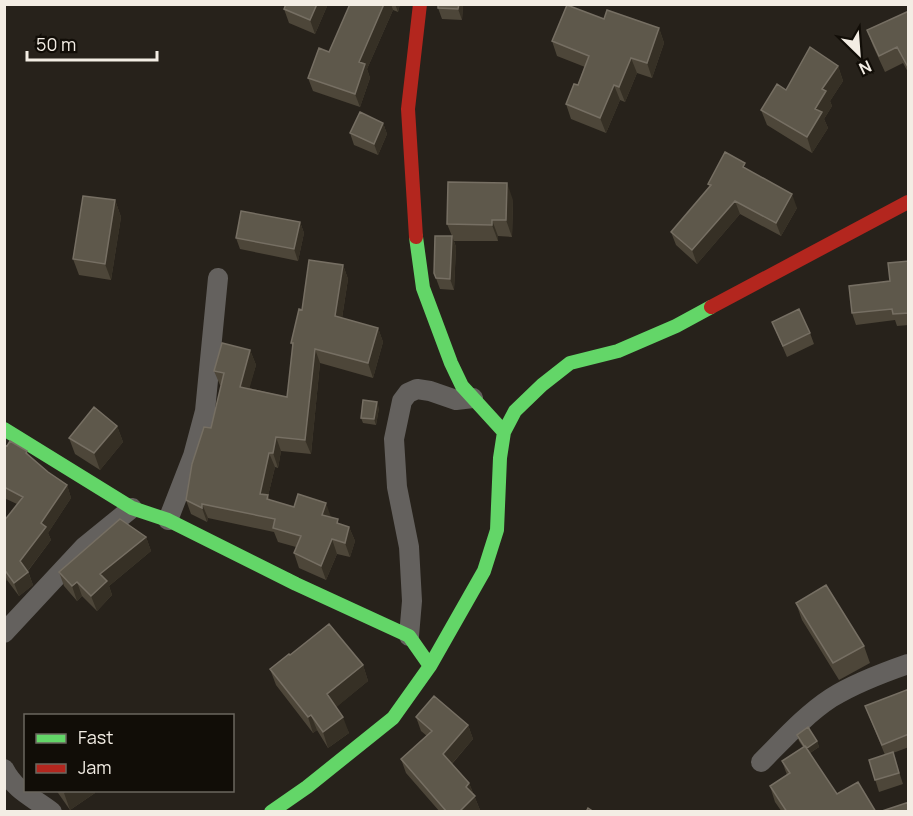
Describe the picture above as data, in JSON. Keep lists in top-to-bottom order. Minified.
{"legend":["Fast","Jam"],"scale_bar":"50 m","north":"bottom right"}
